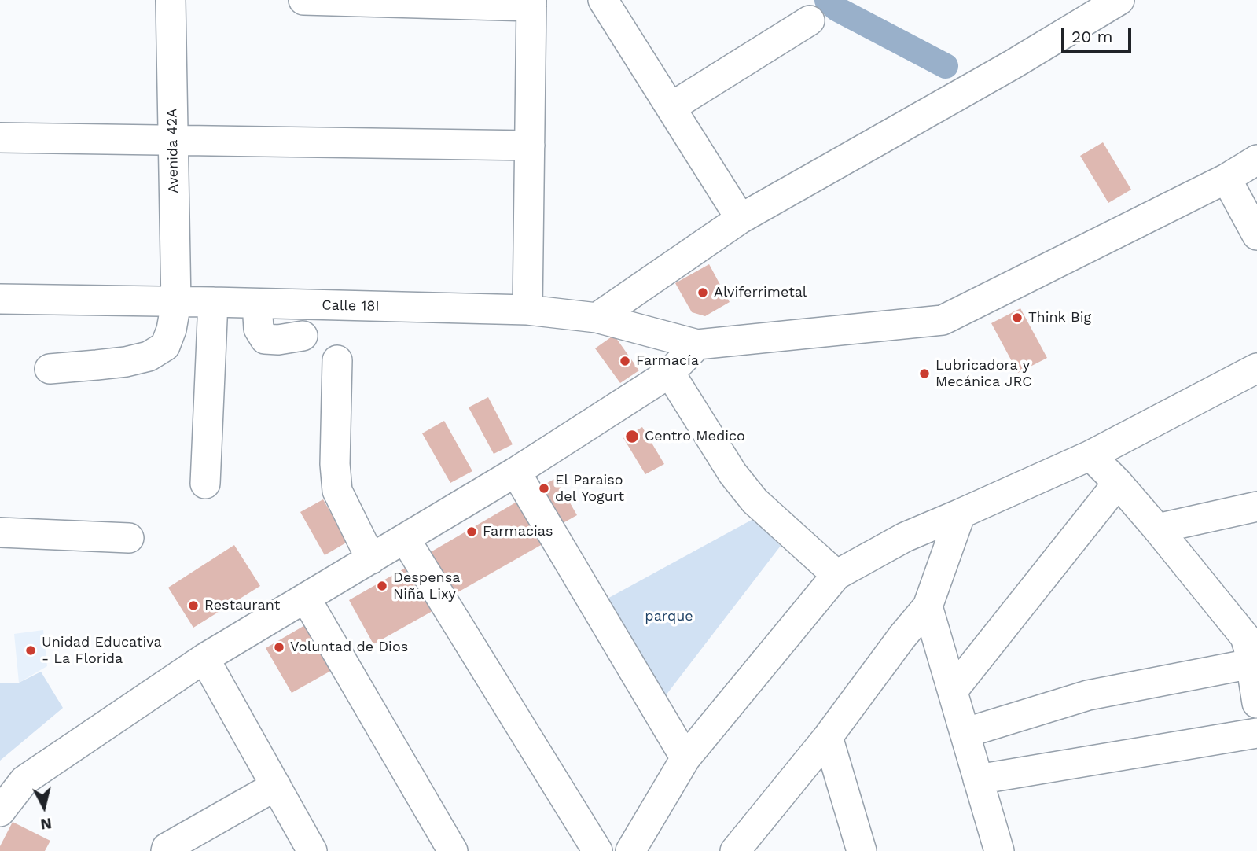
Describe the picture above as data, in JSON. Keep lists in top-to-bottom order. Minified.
{"streets":{"street":["Avenida 42A","Calle 18I"]},"crossings":[["Avenida 42A","Calle 18I"]],"parks":["parque"],"places":["Alviferrimetal","Think Big","Farmacía","Lubricadora y Mecánica JRC","Centro Medico","El Paraiso del Yogurt","Farmacias","Despensa Niña Lixy","Restaurant","Voluntad de Dios","Unidad Educativa - La Florida"],"scale_bar":"20 m","north":"bottom"}
